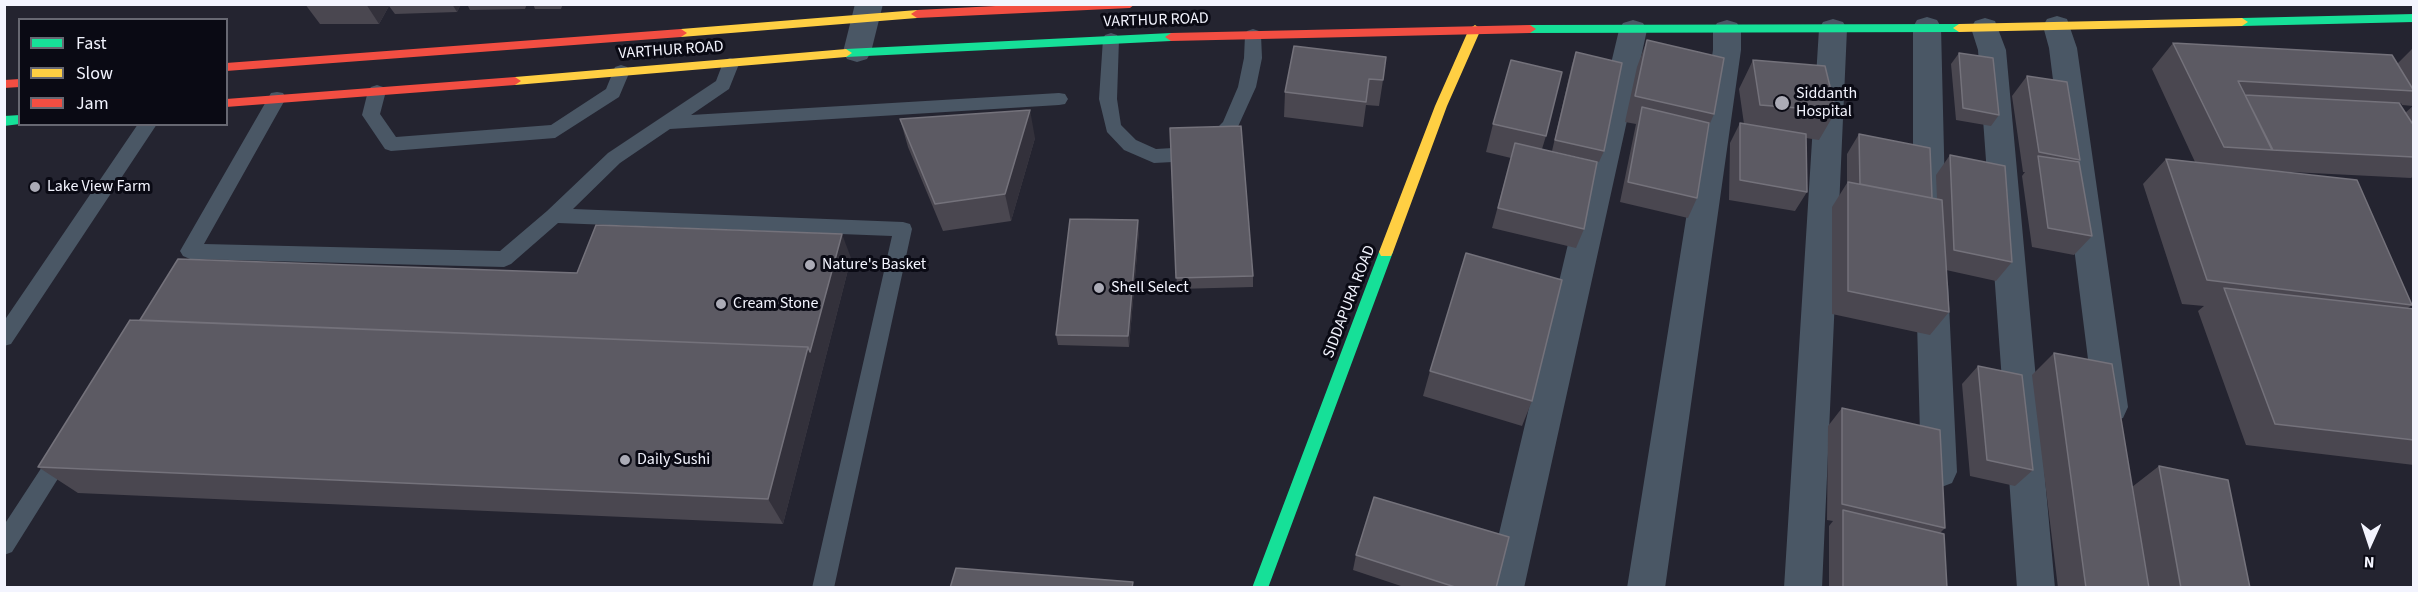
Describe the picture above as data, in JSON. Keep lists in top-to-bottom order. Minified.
{"streets":{"main road":["VARTHUR ROAD","SIDDAPURA ROAD"]},"crossings":[["VARTHUR ROAD","SIDDAPURA ROAD"]],"places":["Siddanth Hospital","Lake View Farm","Nature's Basket","Shell Select","Cream Stone","Daily Sushi"],"legend":["Fast","Slow","Jam"],"north":"bottom"}
